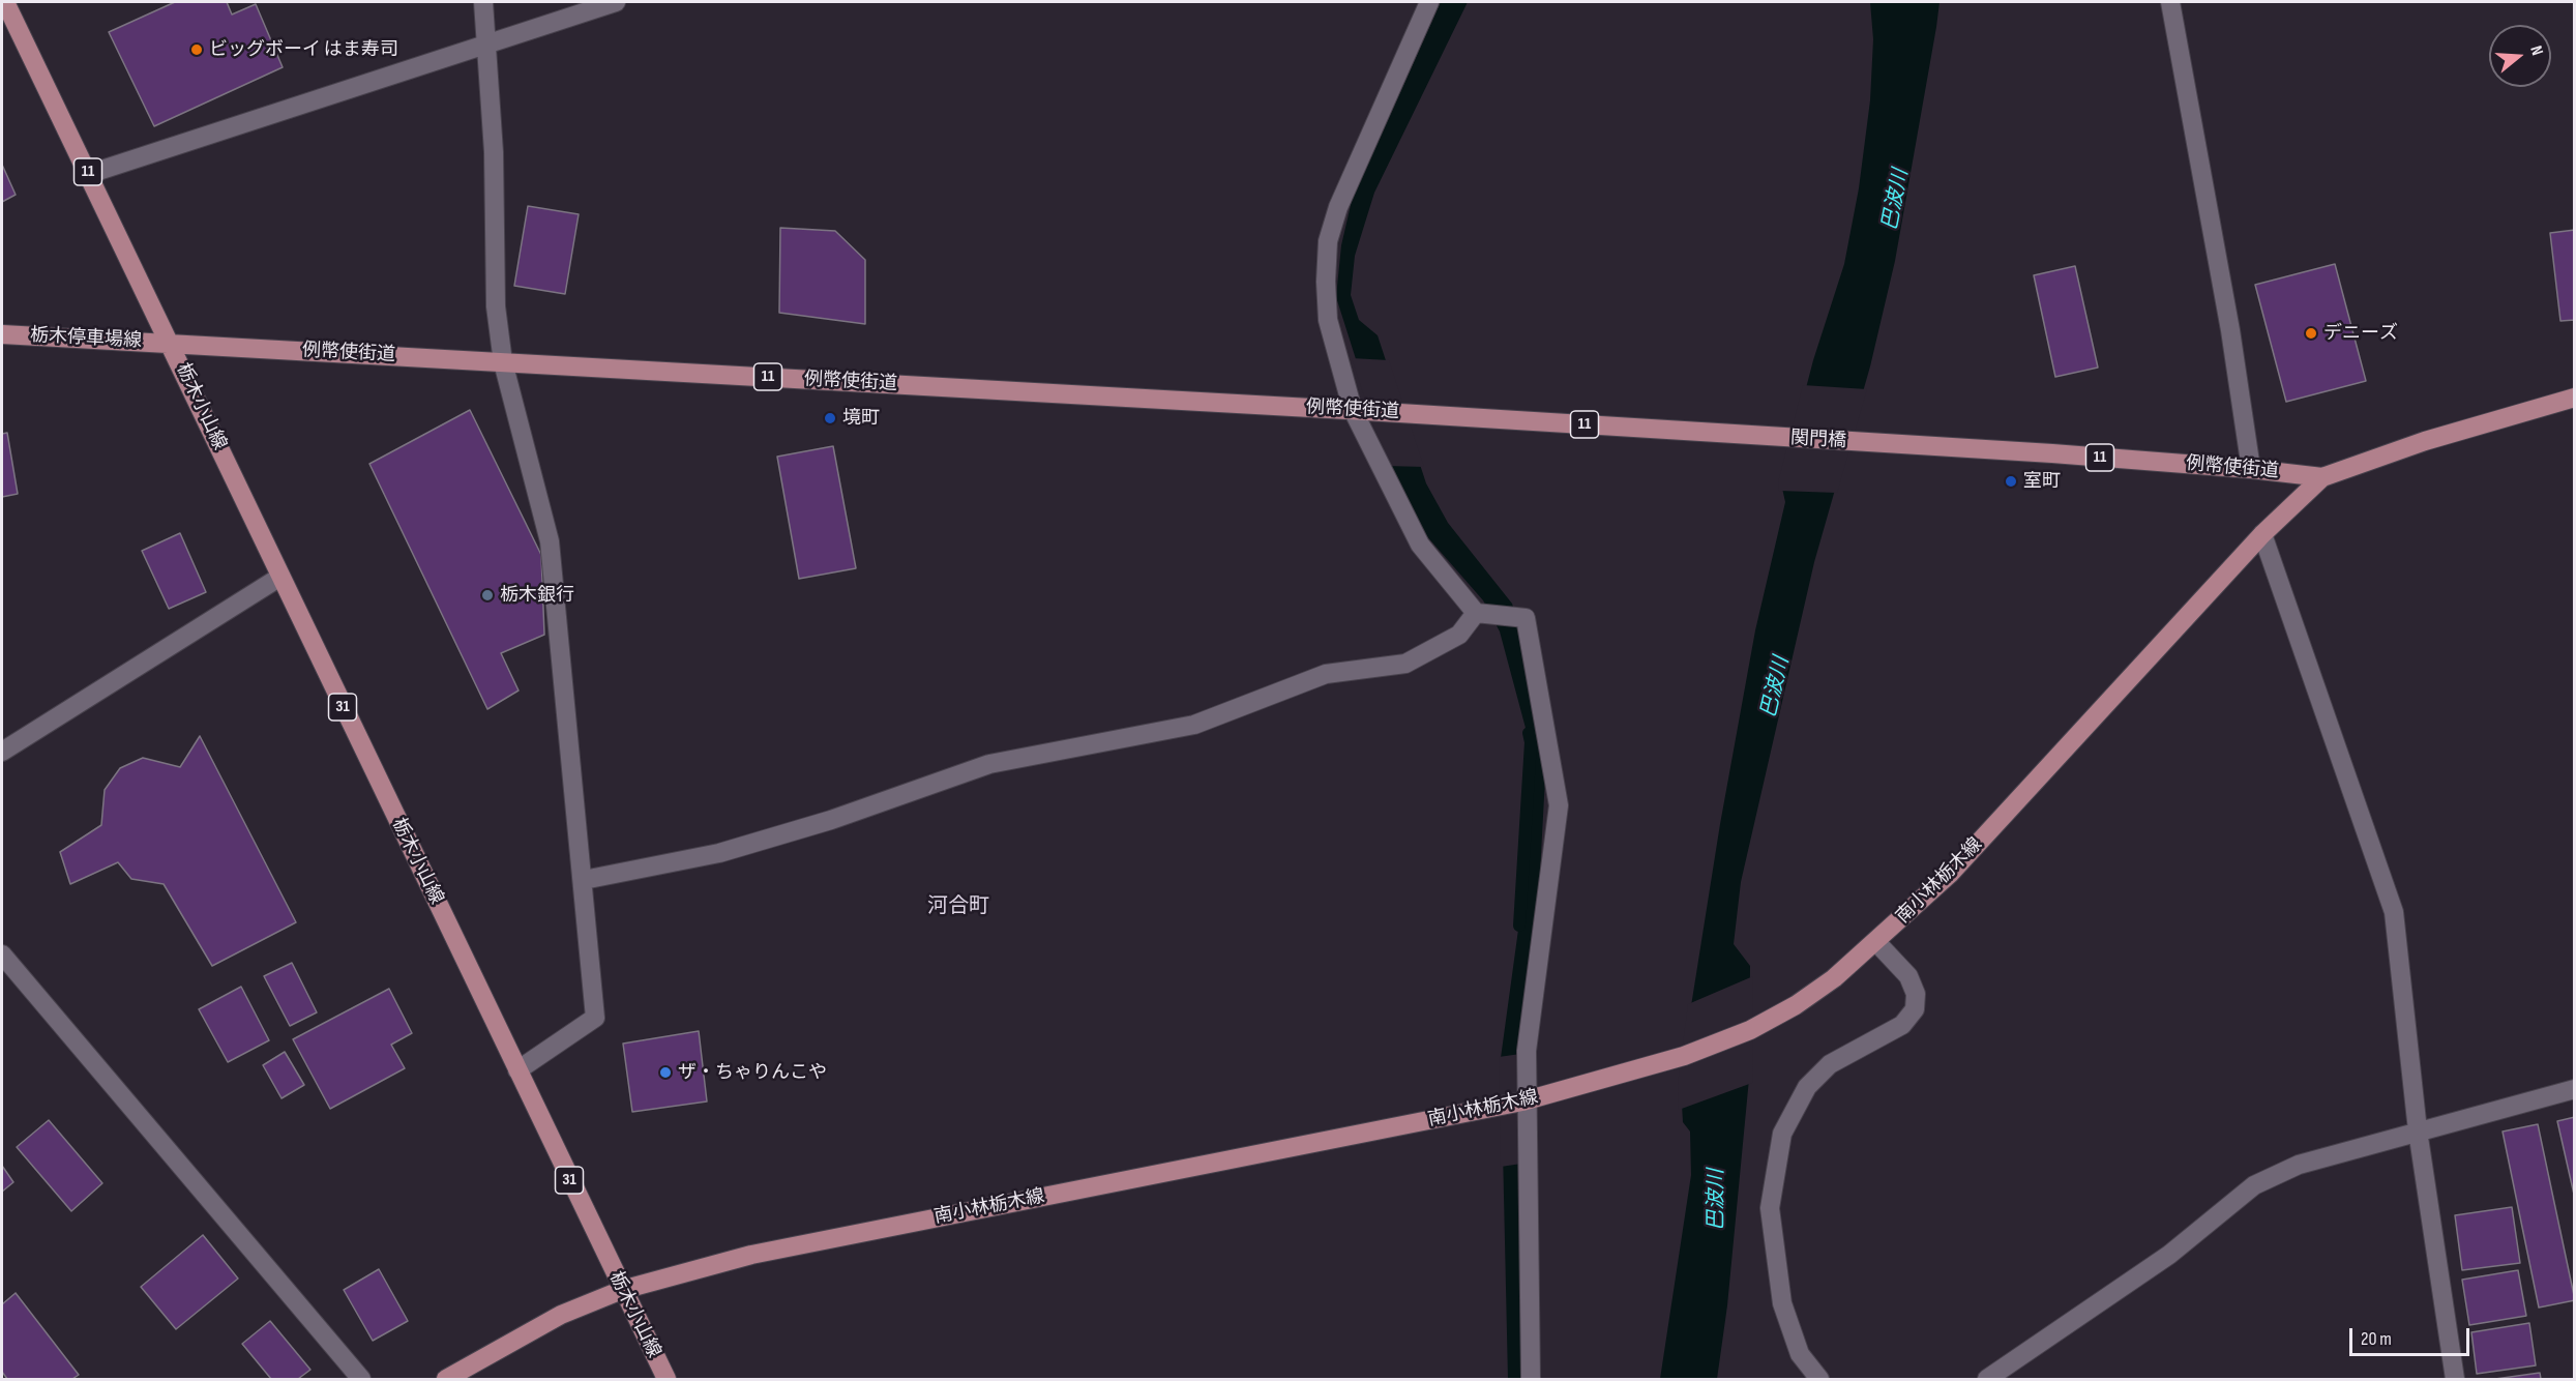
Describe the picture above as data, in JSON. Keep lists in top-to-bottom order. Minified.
{"streets":{"main road":["11","栃木停車場線","例幣使街道","栃木小山線","関門橋","31","南小林栃木線"]},"crossings":[["11","栃木停車場線"],["11","例幣使街道"],["11","栃木小山線"],["栃木停車場線","例幣使街道"],["栃木停車場線","栃木小山線"],["例幣使街道","栃木小山線"],["例幣使街道","関門橋"],["例幣使街道","南小林栃木線"],["栃木小山線","南小林栃木線"]],"districts":["河合町"],"water":["巴波川"],"places":["ビッグボーイ はま寿司","デニーズ","境町","室町","栃木銀行","ザ・ちゃりんこや"],"scale_bar":"20 m","north":"right"}
